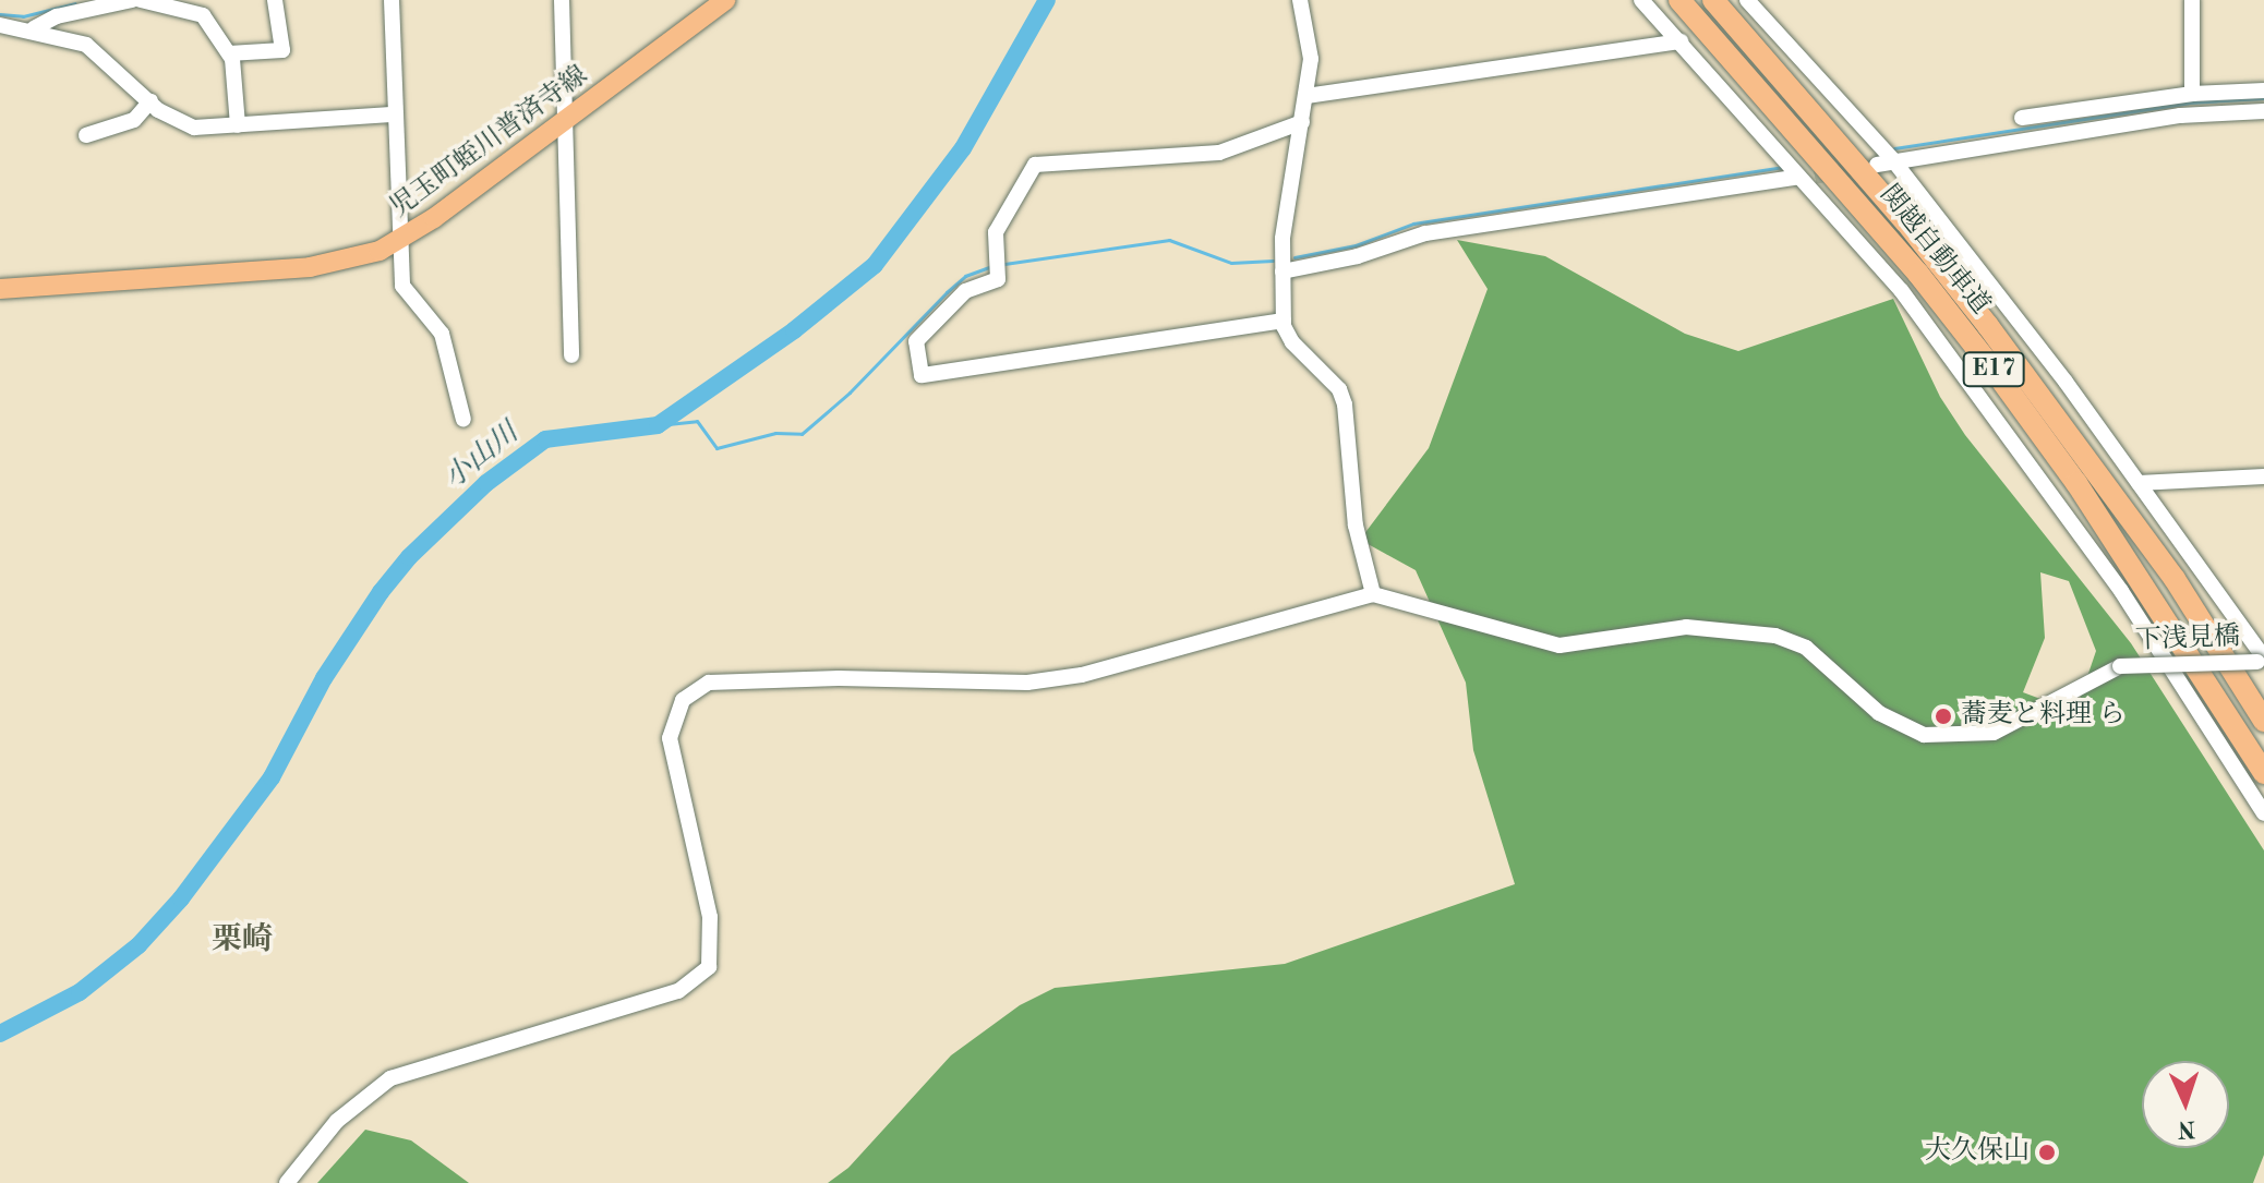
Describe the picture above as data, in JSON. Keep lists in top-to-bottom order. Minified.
{"streets":{"highway":["関越自動車道","E17"],"main road":["児玉町蛭川普済寺線"],"street":["下浅見橋"]},"districts":["栗崎"],"water":["小山川"],"places":["蕎麦と料理 ら","大久保山"],"north":"bottom"}
